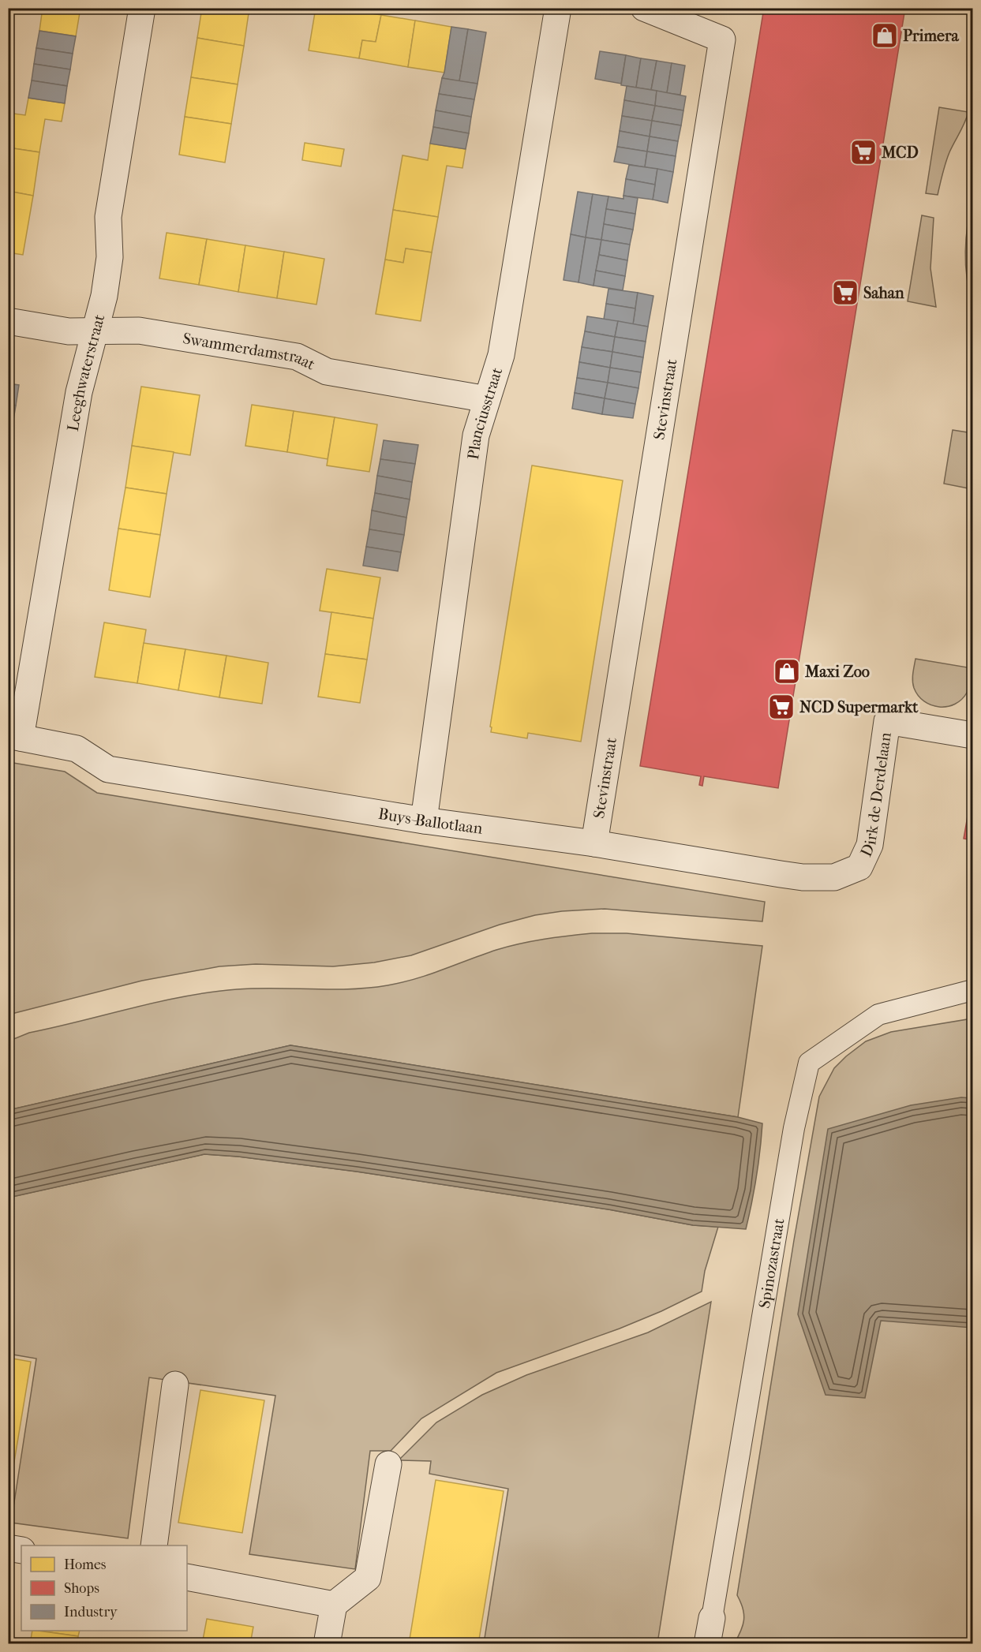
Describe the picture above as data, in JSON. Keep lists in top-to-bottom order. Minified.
{"streets":{"street":["Swammerdamstraat","Leeghwaterstraat","Stevinstraat","Planciusstraat","Dirk de Derdelaan","Buys-Ballotlaan","Spinozastraat"]},"crossings":[["Swammerdamstraat","Leeghwaterstraat"],["Swammerdamstraat","Planciusstraat"],["Leeghwaterstraat","Buys-Ballotlaan"],["Stevinstraat","Buys-Ballotlaan"],["Planciusstraat","Buys-Ballotlaan"],["Dirk de Derdelaan","Buys-Ballotlaan"]],"places":{"shop":["Primera","Maxi Zoo"],"supermarket":["MCD","Sahan","NCD Supermarkt"]},"legend":["Homes","Shops","Industry"]}
